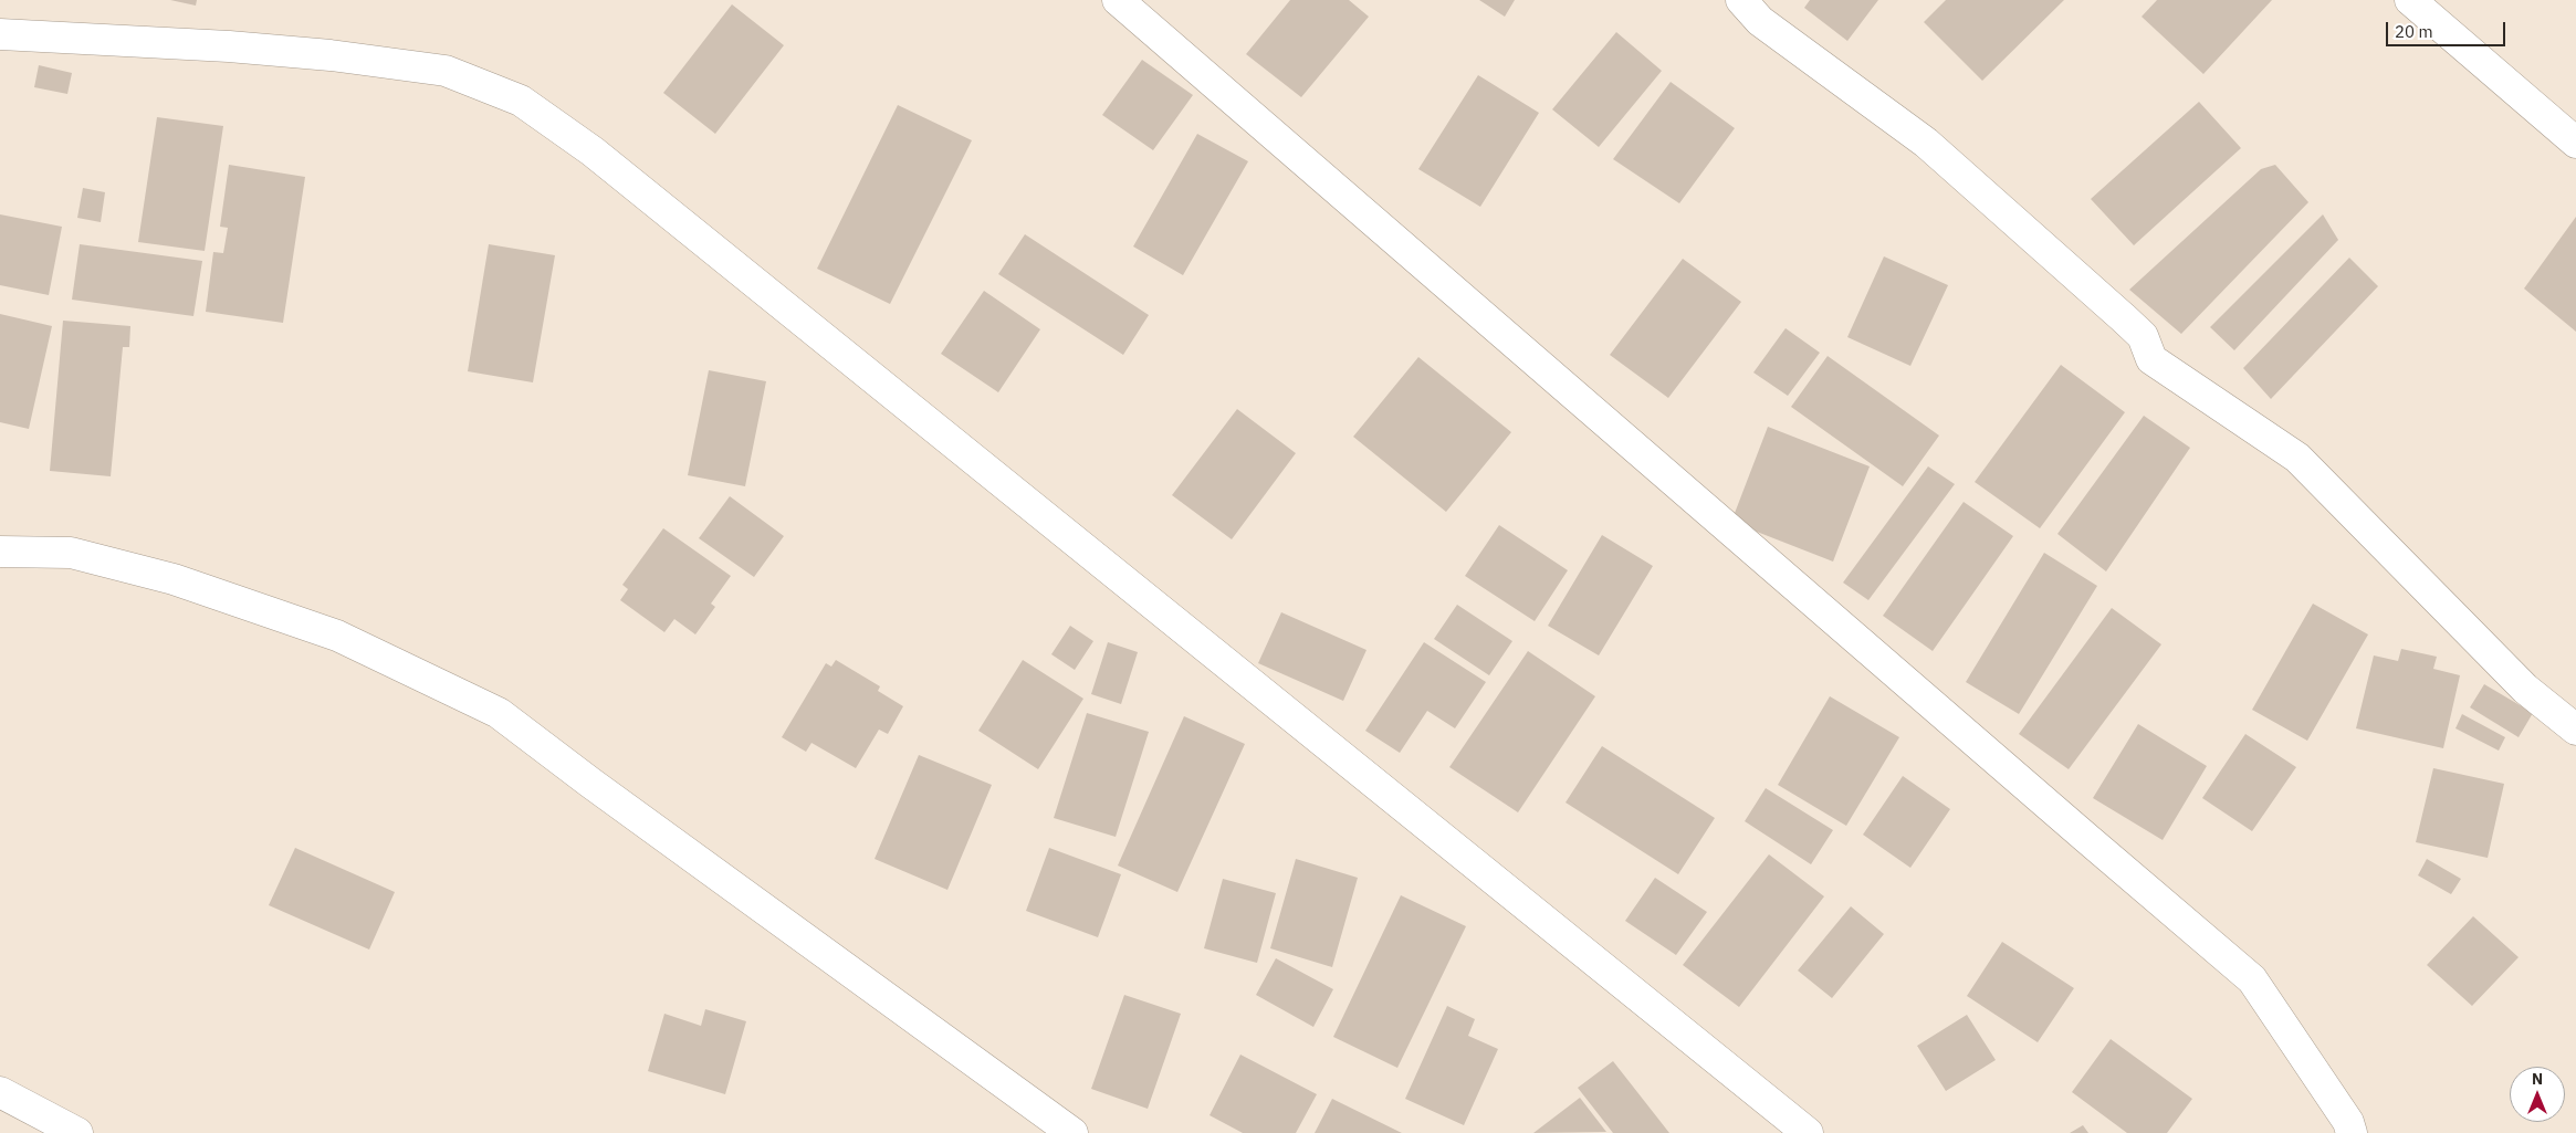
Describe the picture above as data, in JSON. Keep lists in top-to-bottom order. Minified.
{"scale_bar":"20 m","north":"top"}
